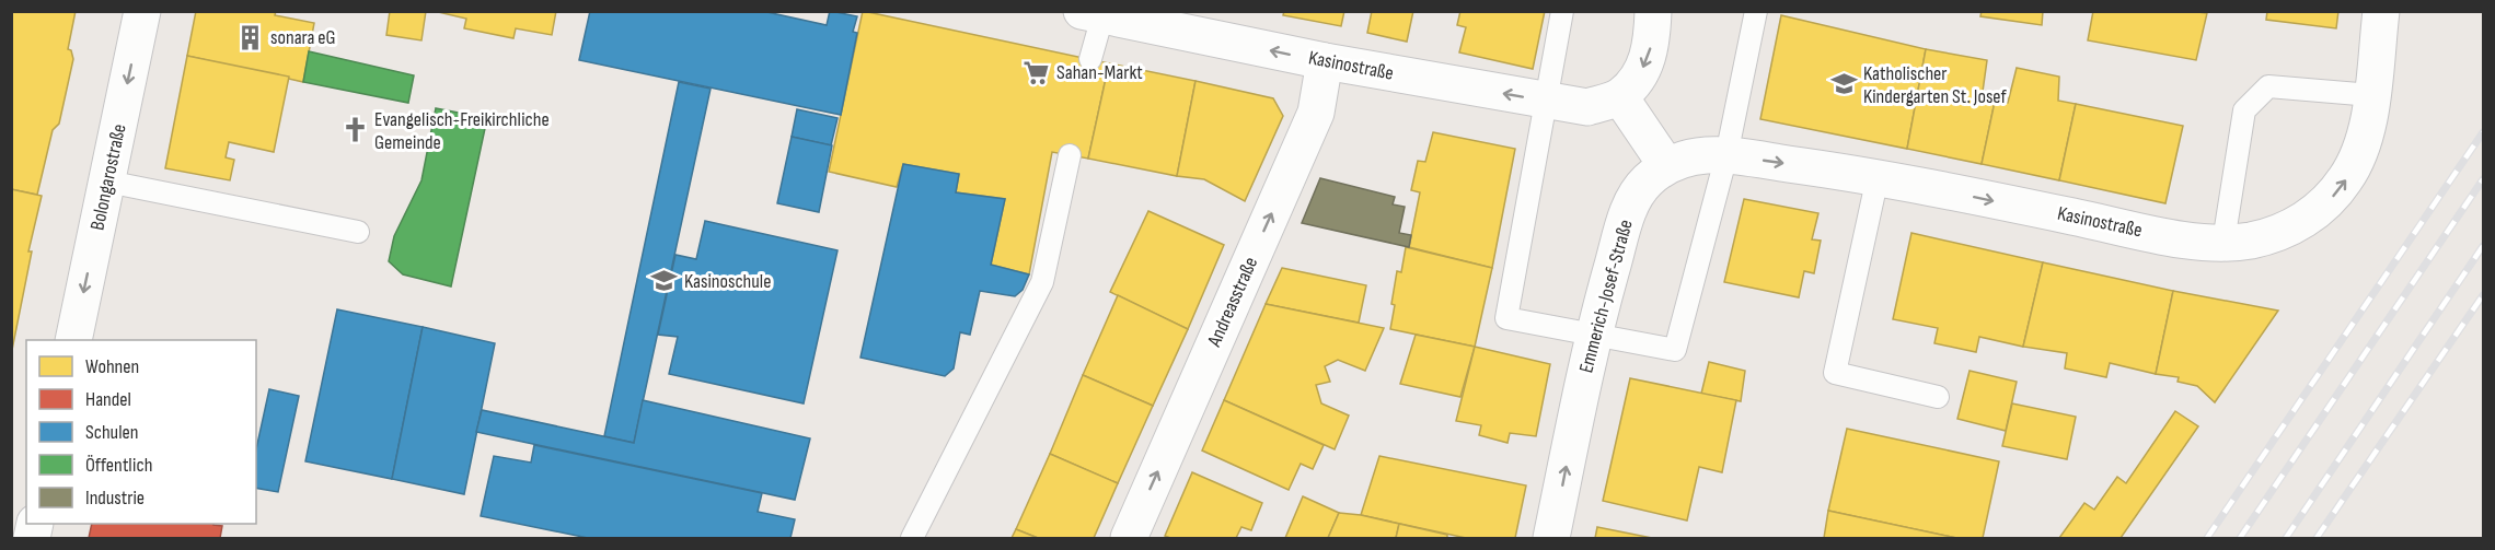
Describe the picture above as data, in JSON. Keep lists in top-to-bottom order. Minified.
{"streets":{"street":["Kasinostraße","Bolongarostraße","Emmerich-Josef-Straße","Andreasstraße"]},"crossings":[["Kasinostraße","Emmerich-Josef-Straße"],["Kasinostraße","Andreasstraße"]],"one_way":["Bolongarostraße","Emmerich-Josef-Straße","Andreasstraße"],"places":{"building":["sonara eG"],"supermarket":["Sahan-Markt"],"school or university":["Katholischer Kindergarten St. Josef","Kasinoschule"],"church":["Evangelisch-Freikirchliche Gemeinde"]},"legend":["Wohnen","Handel","Schulen","Öffentlich","Industrie"]}
